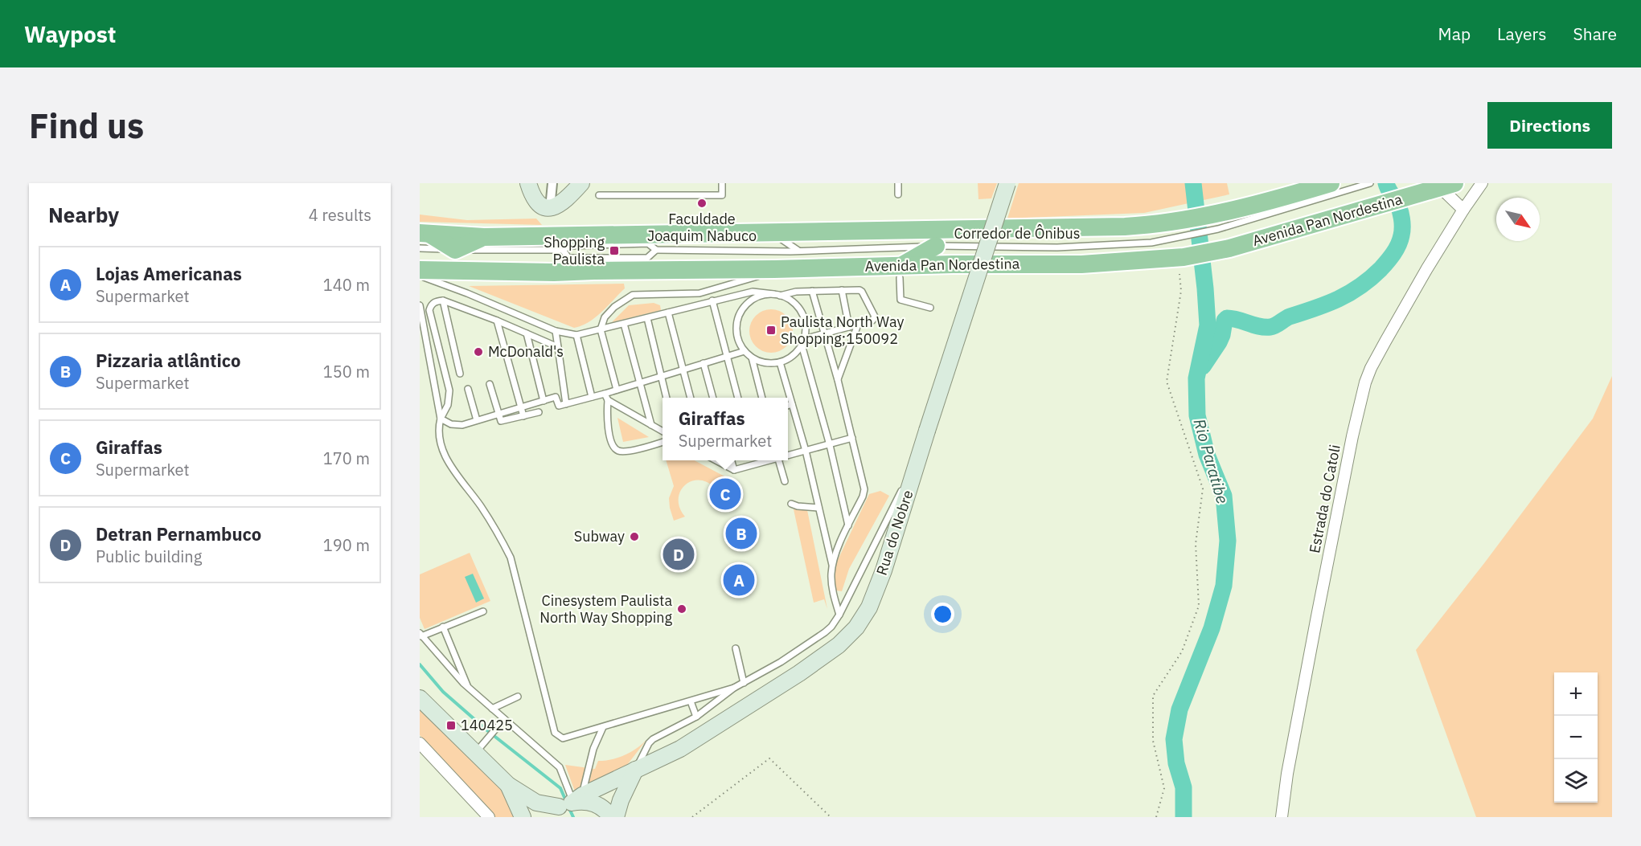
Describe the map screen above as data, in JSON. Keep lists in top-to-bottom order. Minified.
{"streets":{"highway":["Avenida Pan Nordestina"],"main road":["Rua do Nobre"],"street":["Estrada do Catoli"],"lane":["Corredor de Ônibus"]},"water":["Rio Paratibe"],"places":{"other":["Faculdade Joaquim Nabuco","McDonald's","Subway","Cinesystem Paulista North Way Shopping"],"transit":["Shopping Paulista","Paulista North Way Shopping;150092","140425"]},"north":"bottom right","page":{"header":"Waypost","nav":["Map","Layers","Share"],"buttons":"Directions","title":"Find us","heading":["Nearby","4 results"],"list":[{"mark":"A","name":"Lojas Americanas","note":"Supermarket","value":"140 m"},{"mark":"B","name":"Pizzaria atlântico","note":"Supermarket","value":"150 m"},{"mark":"C","name":"Giraffas","note":"Supermarket","value":"170 m"},{"mark":"D","name":"Detran Pernambuco","note":"Public building","value":"190 m"}],"popup":["Giraffas","Supermarket"],"pins":["C","B","D","A"],"map_buttons":["+","−"]}}
